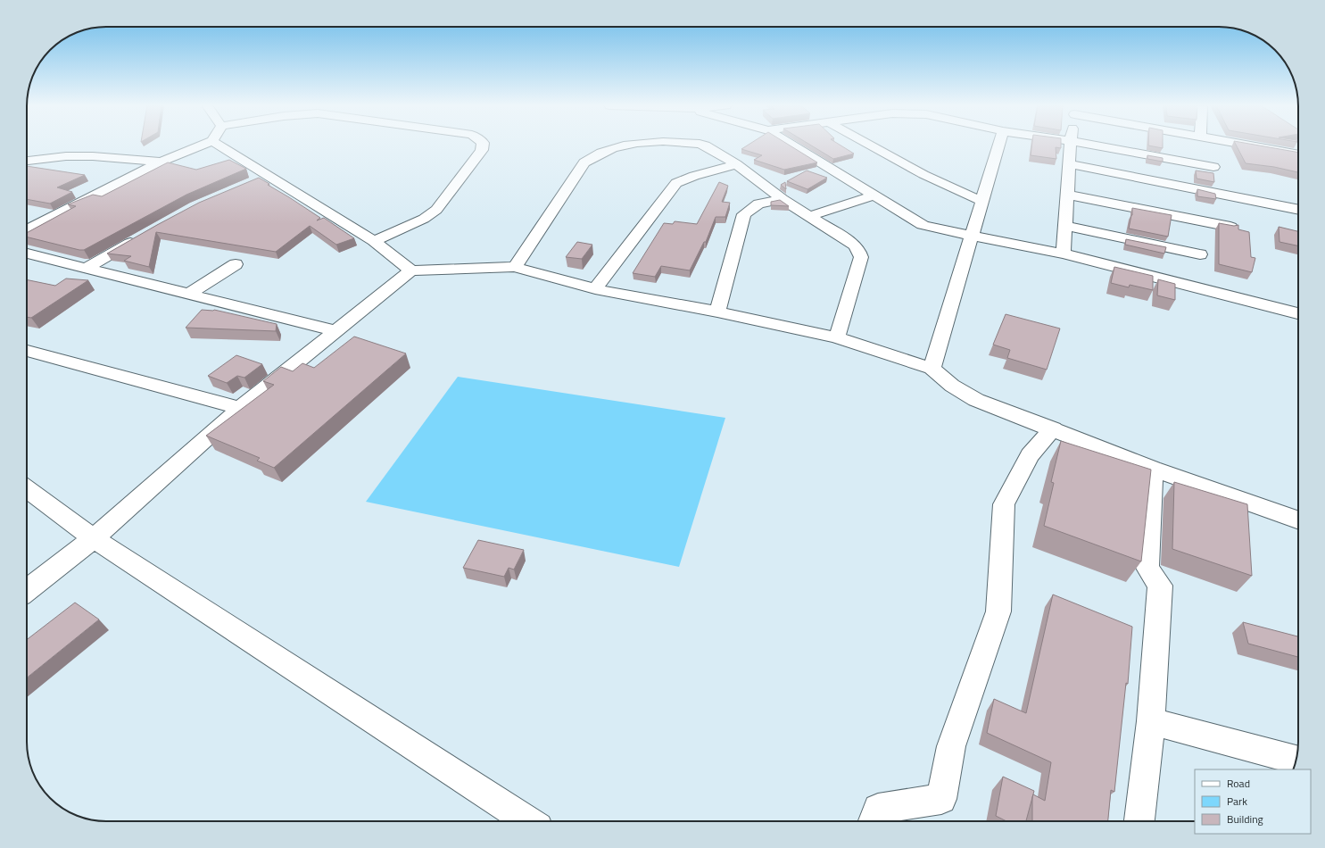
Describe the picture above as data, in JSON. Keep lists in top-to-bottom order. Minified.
{"legend":["Road","Park","Building"]}
